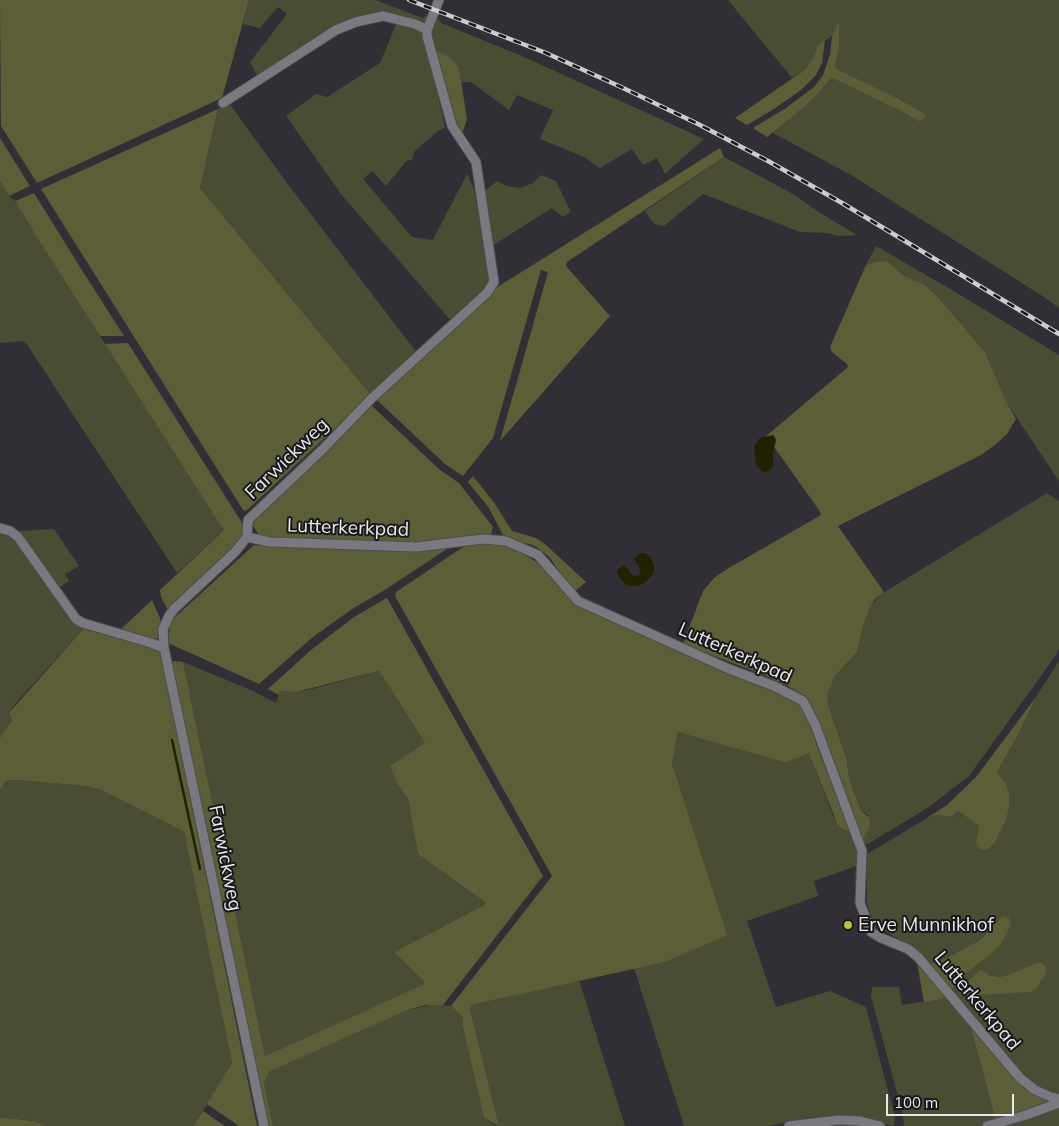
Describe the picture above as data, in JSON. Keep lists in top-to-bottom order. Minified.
{"streets":{"street":["Farwickweg","Lutterkerkpad"]},"crossings":[["Farwickweg","Lutterkerkpad"]],"places":["Erve Munnikhof"],"scale_bar":"100 m"}
